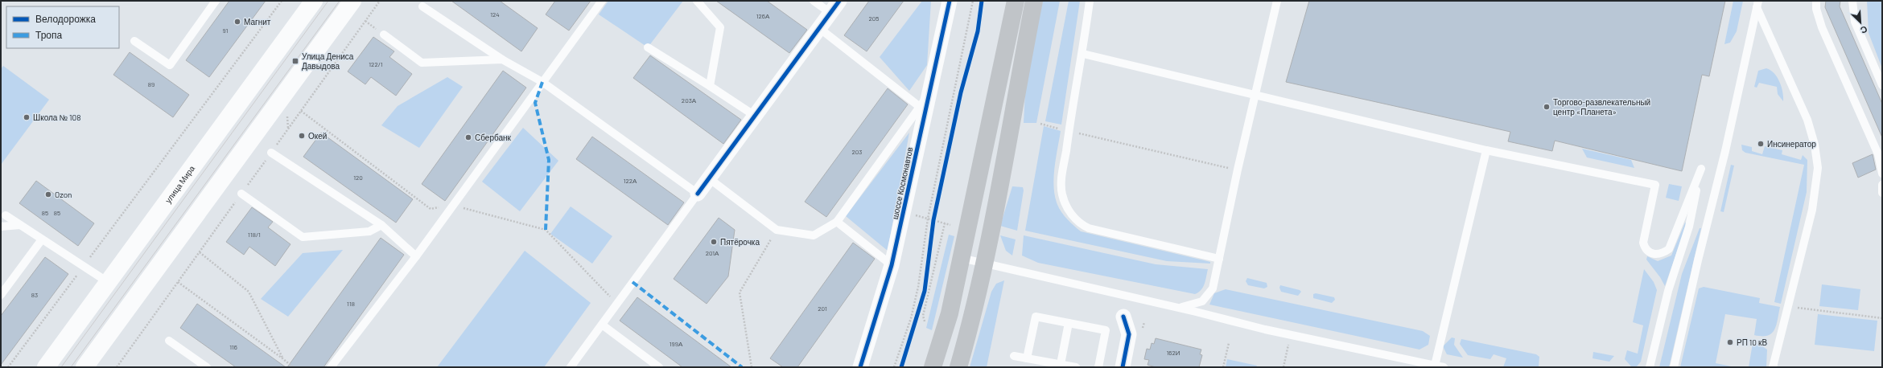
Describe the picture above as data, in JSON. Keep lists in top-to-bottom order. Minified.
{"streets":{"main road":["улица Мира"],"street":["шоссе Космонавтов"]},"places":{"other":["Магнит","Торгово-развлекательный центр «Планета»","Школа № 108","Окей","Сбербанк","Инсинератор","Ozon","Пятёрочка","РП 10 кВ"],"transit":["Улица Дениса Давыдова"]},"house_numbers":["124","126А","205","91","122/1","89","203А","203","120","122А","85","85","118/1","201А","83","118","201","199А","116","162И"],"legend":["Велодорожка","Тропа"],"north":"bottom right"}
